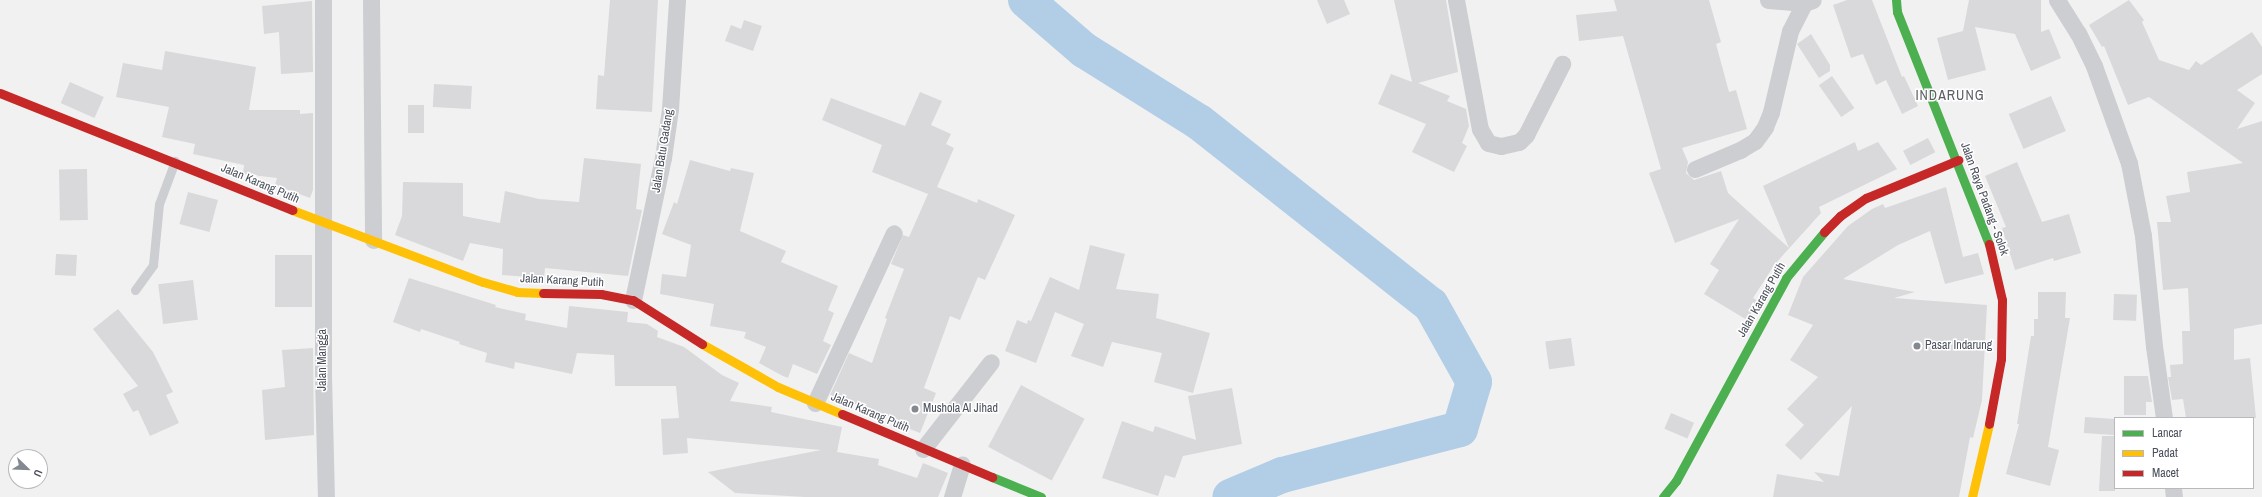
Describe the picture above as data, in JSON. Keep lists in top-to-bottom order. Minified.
{"streets":{"main road":["Jalan Karang Putih","Jalan Raya Padang - Solok"],"street":["Jalan Batu Gadang","Jalan Mangga"]},"crossings":[["Jalan Batu Gadang","Jalan Karang Putih"],["Jalan Karang Putih","Jalan Raya Padang - Solok"],["Jalan Karang Putih","Jalan Mangga"]],"districts":["INDARUNG"],"places":["Pasar Indarung","Mushola Al Jihad"],"legend":["Lancar","Padat","Macet"],"north":"bottom right"}
